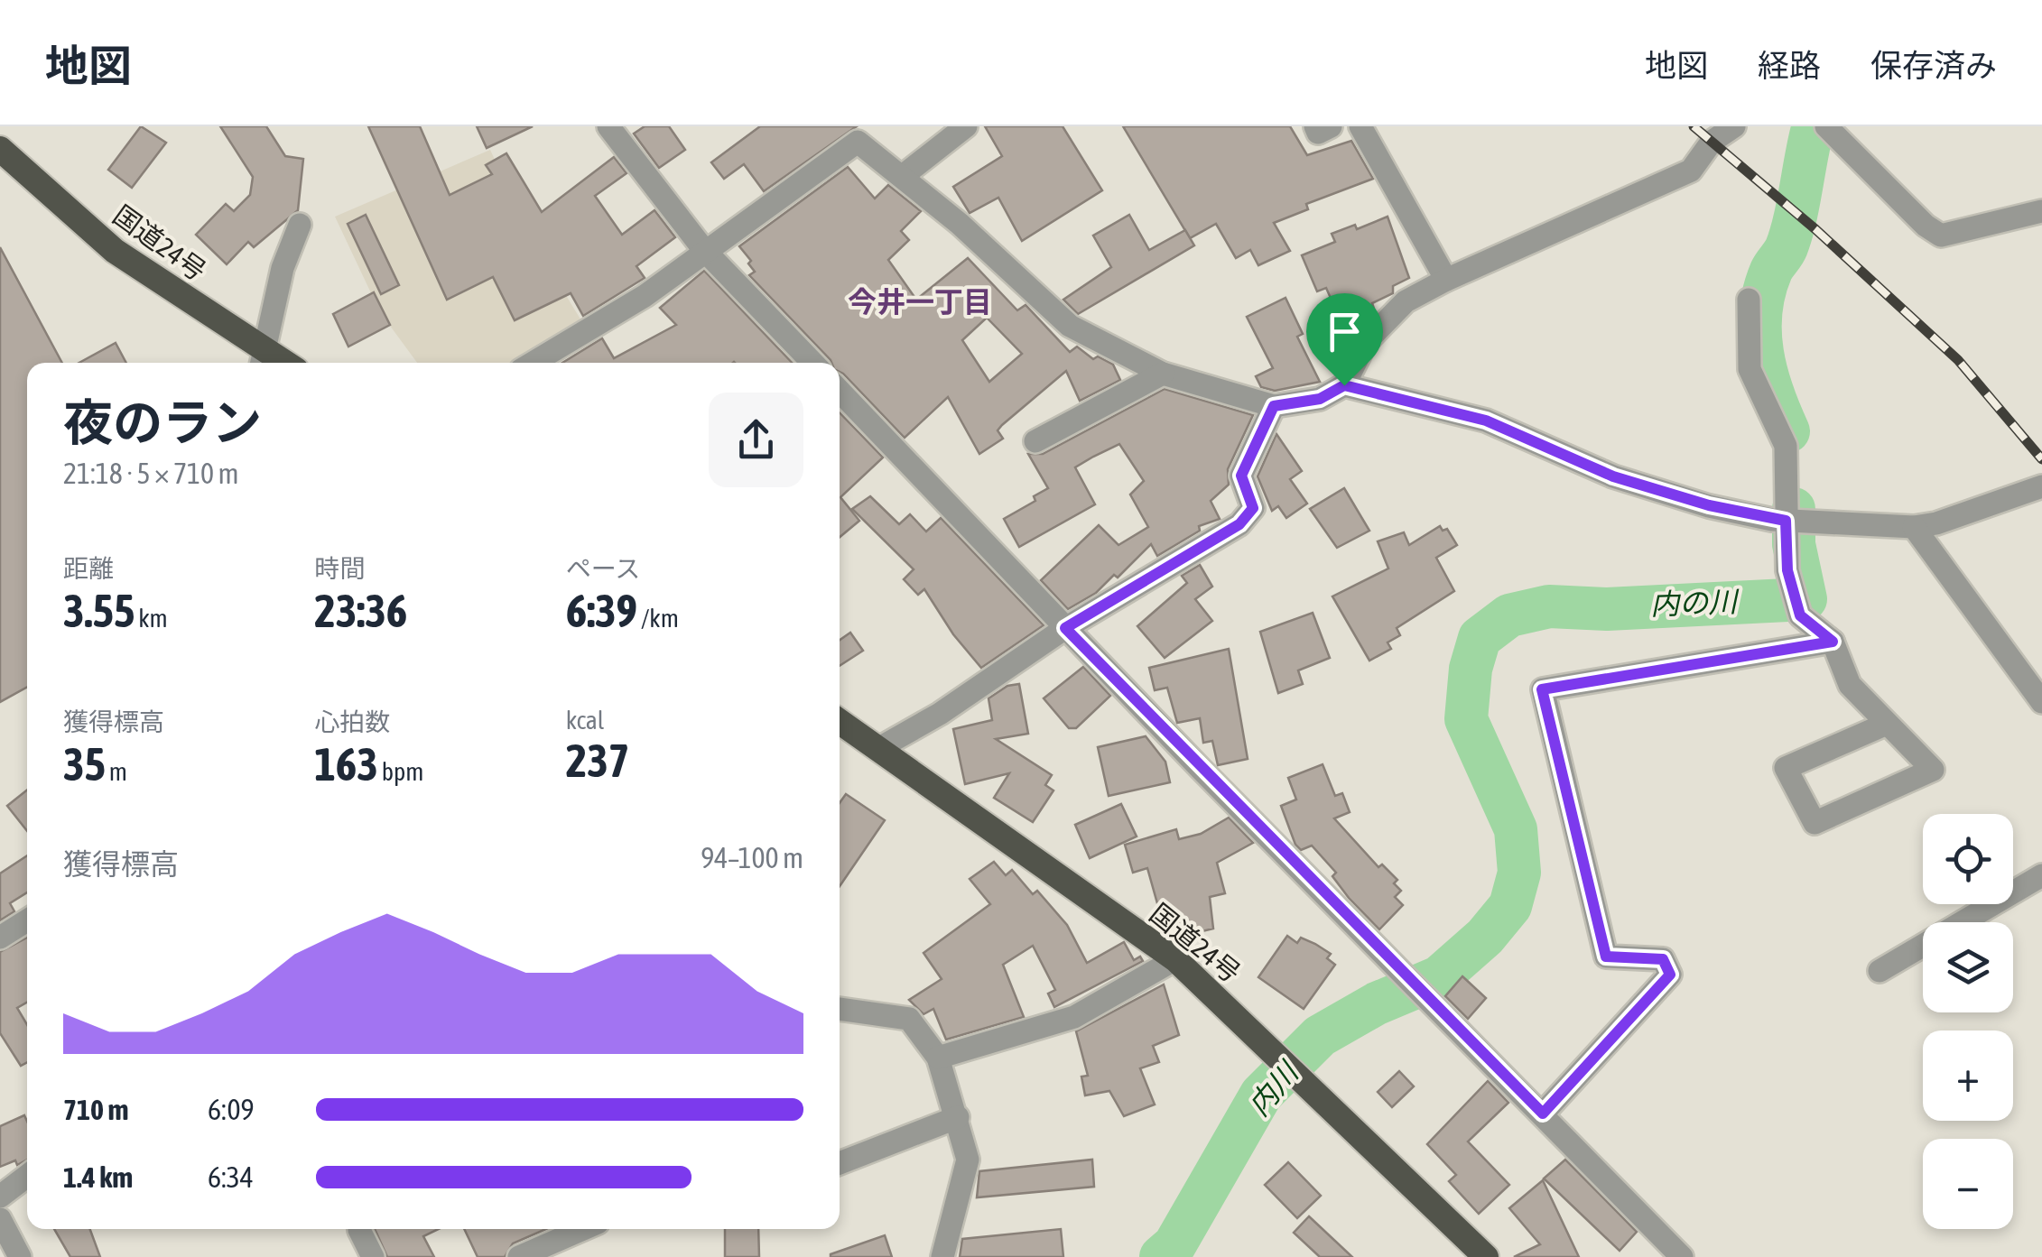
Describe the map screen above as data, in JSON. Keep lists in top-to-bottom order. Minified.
{"streets":{"highway":["国道24号"]},"districts":["今井一丁目"],"water":["内の川","内川"],"page":{"header":"地図","nav":["地図","経路","保存済み"],"heading":["夜のラン","21:18 · 5 × 710 m"],"stats":[["距離","3.55 km"],["時間","23:36"],["ペース","6:39 /km"],["獲得標高","35 m"],["心拍数","163 bpm"],["kcal","237"]],"map_buttons":["+","−"],"chart":["獲得標高","94–100 m"],"list":[{"name":"710 m","note":"6:09"},{"name":"1.4 km","note":"6:34"}]}}
